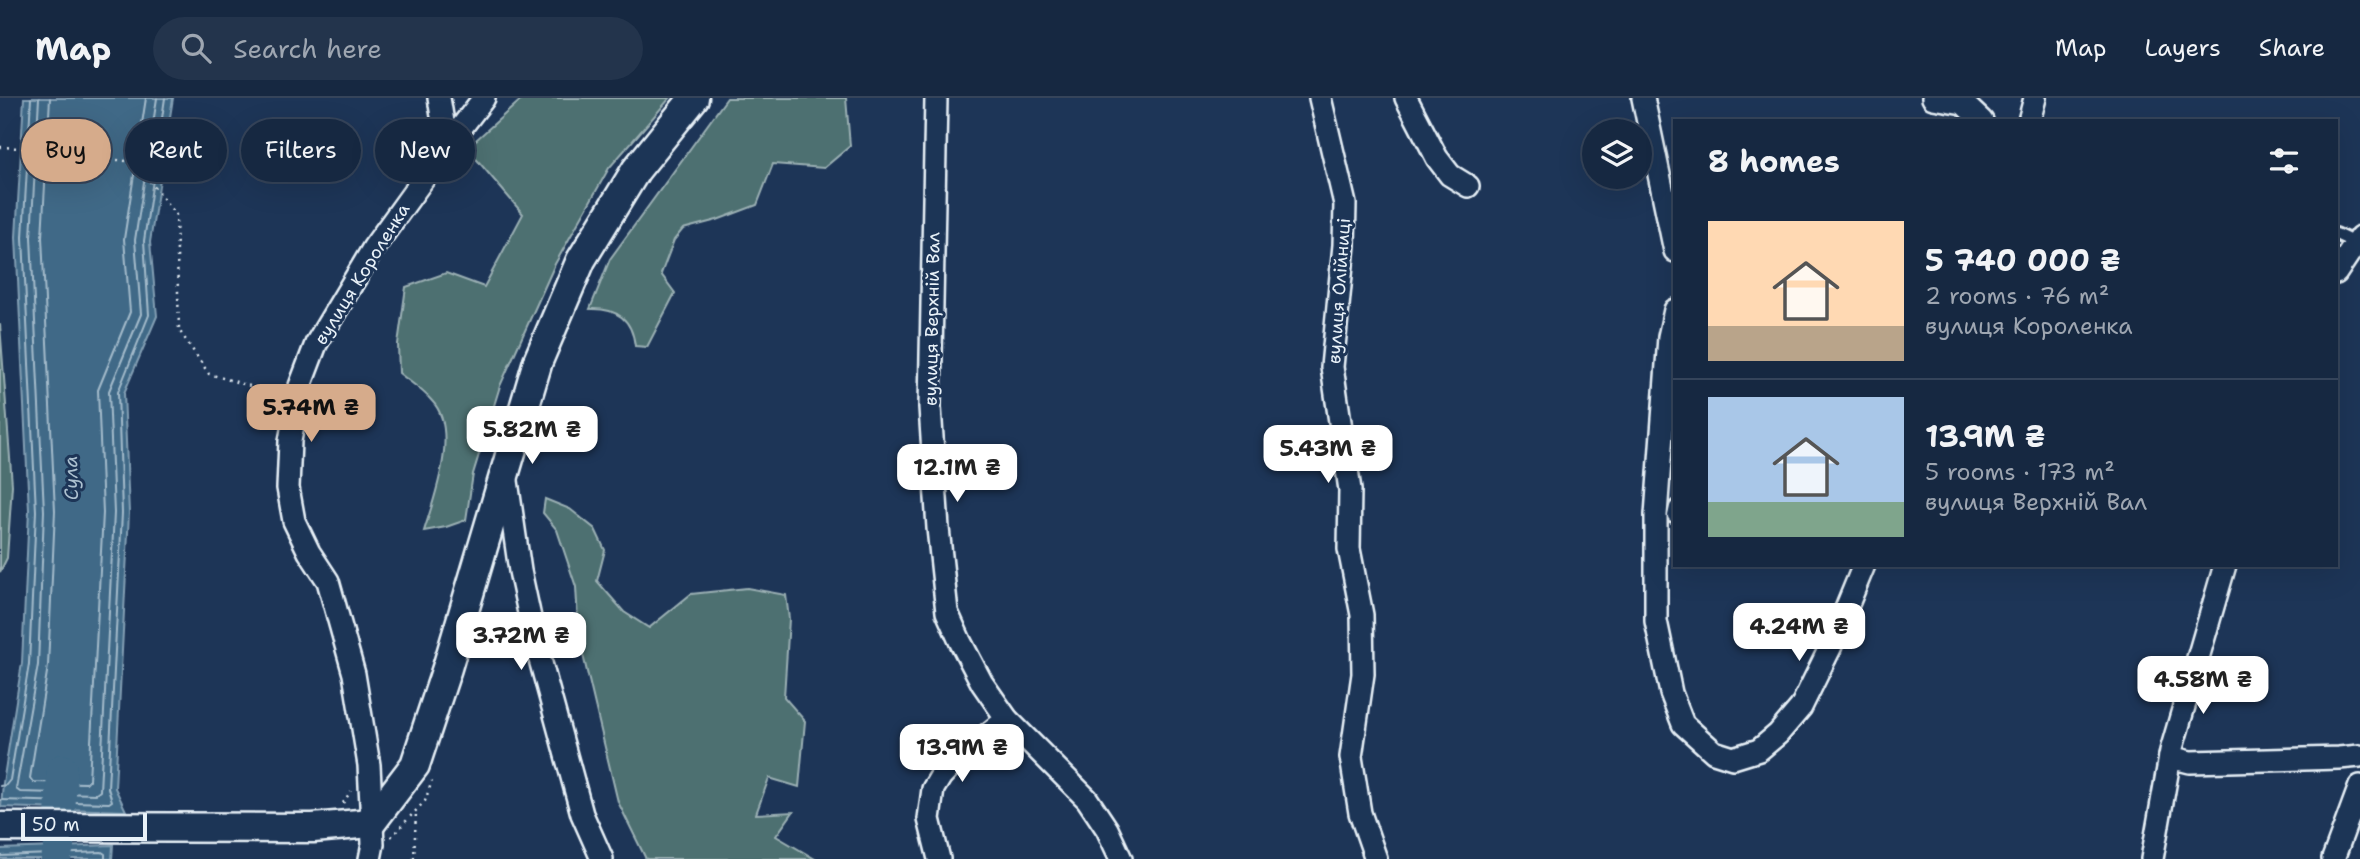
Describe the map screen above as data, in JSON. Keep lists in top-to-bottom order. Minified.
{"streets":{"street":["вулиця Короленка","вулиця Олійниці","вулиця Верхній Вал"]},"water":["Сула"],"scale_bar":"50 m","page":{"header":"Map","search":"Search here","nav":["Map","Layers","Share"],"chip":["Buy","Rent","Filters","New"],"heading":"8 homes","list":[{"name":"5 740 000 ₴","note":"2 rooms · 76 m² · вулиця Короленка"},{"name":"13.9M ₴","note":"5 rooms · 173 m² · вулиця Верхній Вал"}],"price":["5.74M ₴","5.82M ₴","5.43M ₴","12.1M ₴","4.24M ₴","3.72M ₴","4.58M ₴","13.9M ₴"],"scale":"50 m"}}
